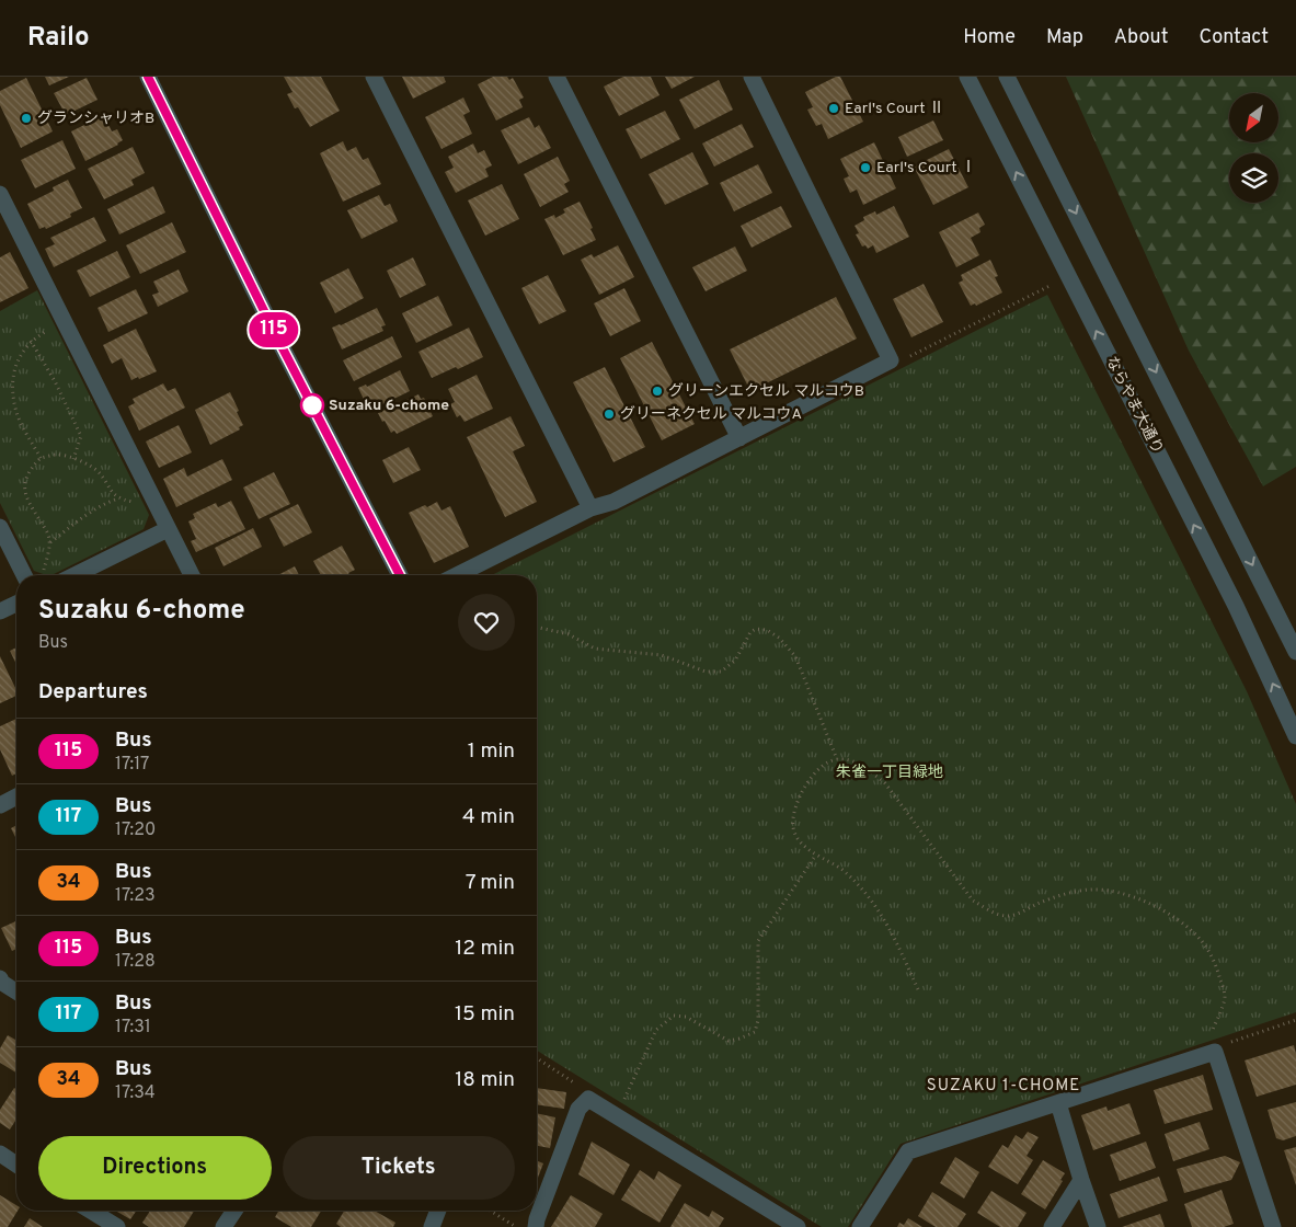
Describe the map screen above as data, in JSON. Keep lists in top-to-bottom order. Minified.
{"streets":{"street":["ならやま大通り"]},"districts":["SUZAKU 1-CHOME"],"parks":["朱雀一丁目緑地"],"places":["Earl's Court Ⅱ","グランシャリオB","Earl's Court Ⅰ","グリーンエクセル マルコウB","Suzaku 6-chome","グリーネクセル マルコウA"],"lines":["bus line 115"],"north":"bottom left","page":{"header":"Railo","nav":["Home","Map","About","Contact"],"on_map":"115","heading":[["Suzaku 6-chome","Bus"],"Departures"],"list":[{"mark":"115","name":"Bus","note":"17:17","value":"1 min"},{"mark":"117","name":"Bus","note":"17:20","value":"4 min"},{"mark":"34","name":"Bus","note":"17:23","value":"7 min"},{"mark":"115","name":"Bus","note":"17:28","value":"12 min"},{"mark":"117","name":"Bus","note":"17:31","value":"15 min"},{"mark":"34","name":"Bus","note":"17:34","value":"18 min"}],"buttons":["Directions","Tickets"]}}
